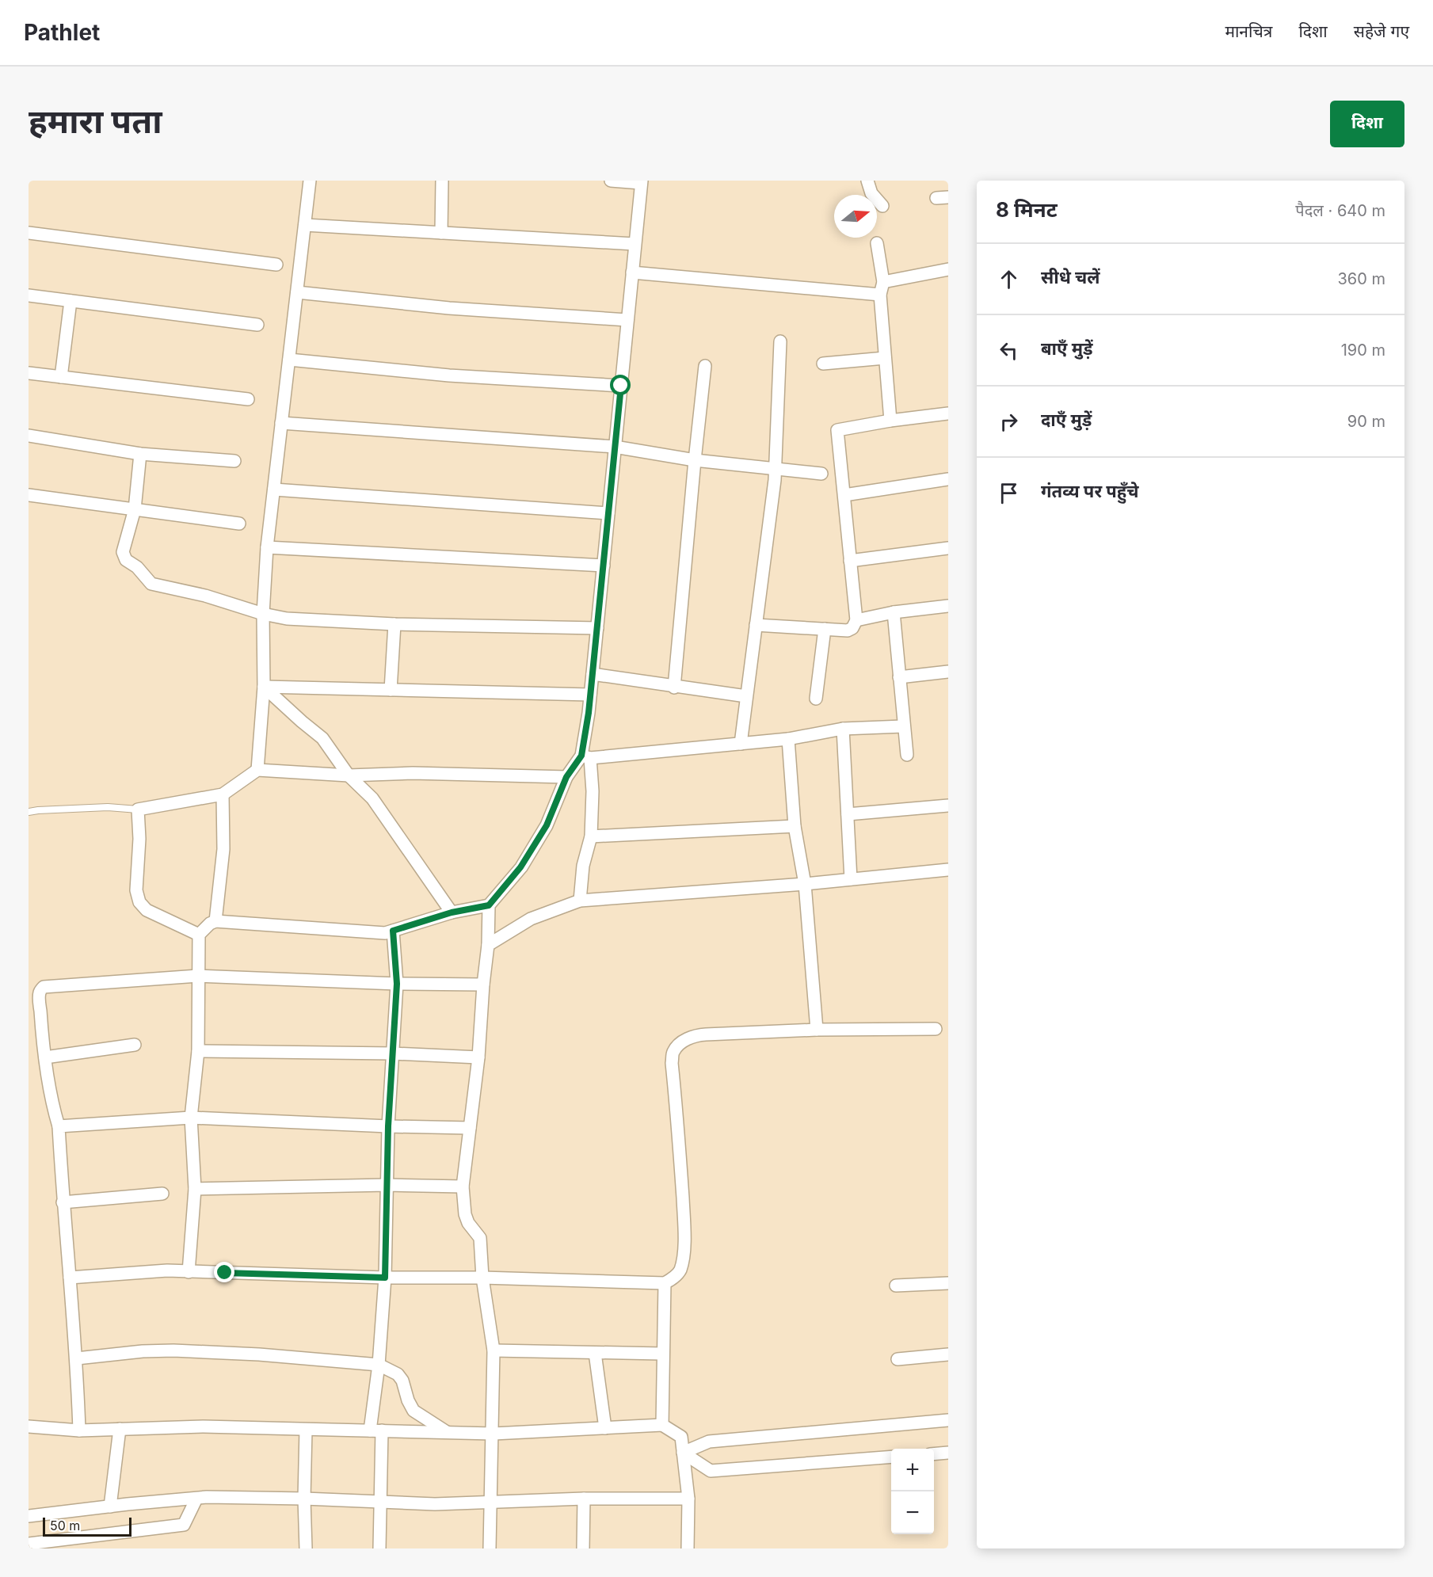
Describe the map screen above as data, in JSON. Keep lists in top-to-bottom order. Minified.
{"scale_bar":"50 m","north":"right","page":{"header":"Pathlet","nav":["मानचित्र","दिशा","सहेजे गए"],"title":"हमारा पता","buttons":"दिशा","heading":["8 मिनट","पैदल · 640 m"],"list":[["सीधे चलें","360 m"],["बाएँ मुड़ें","190 m"],["दाएँ मुड़ें","90 m"],"गंतव्य पर पहुँचे"],"map_buttons":["+","−"],"scale":"50 m"}}
